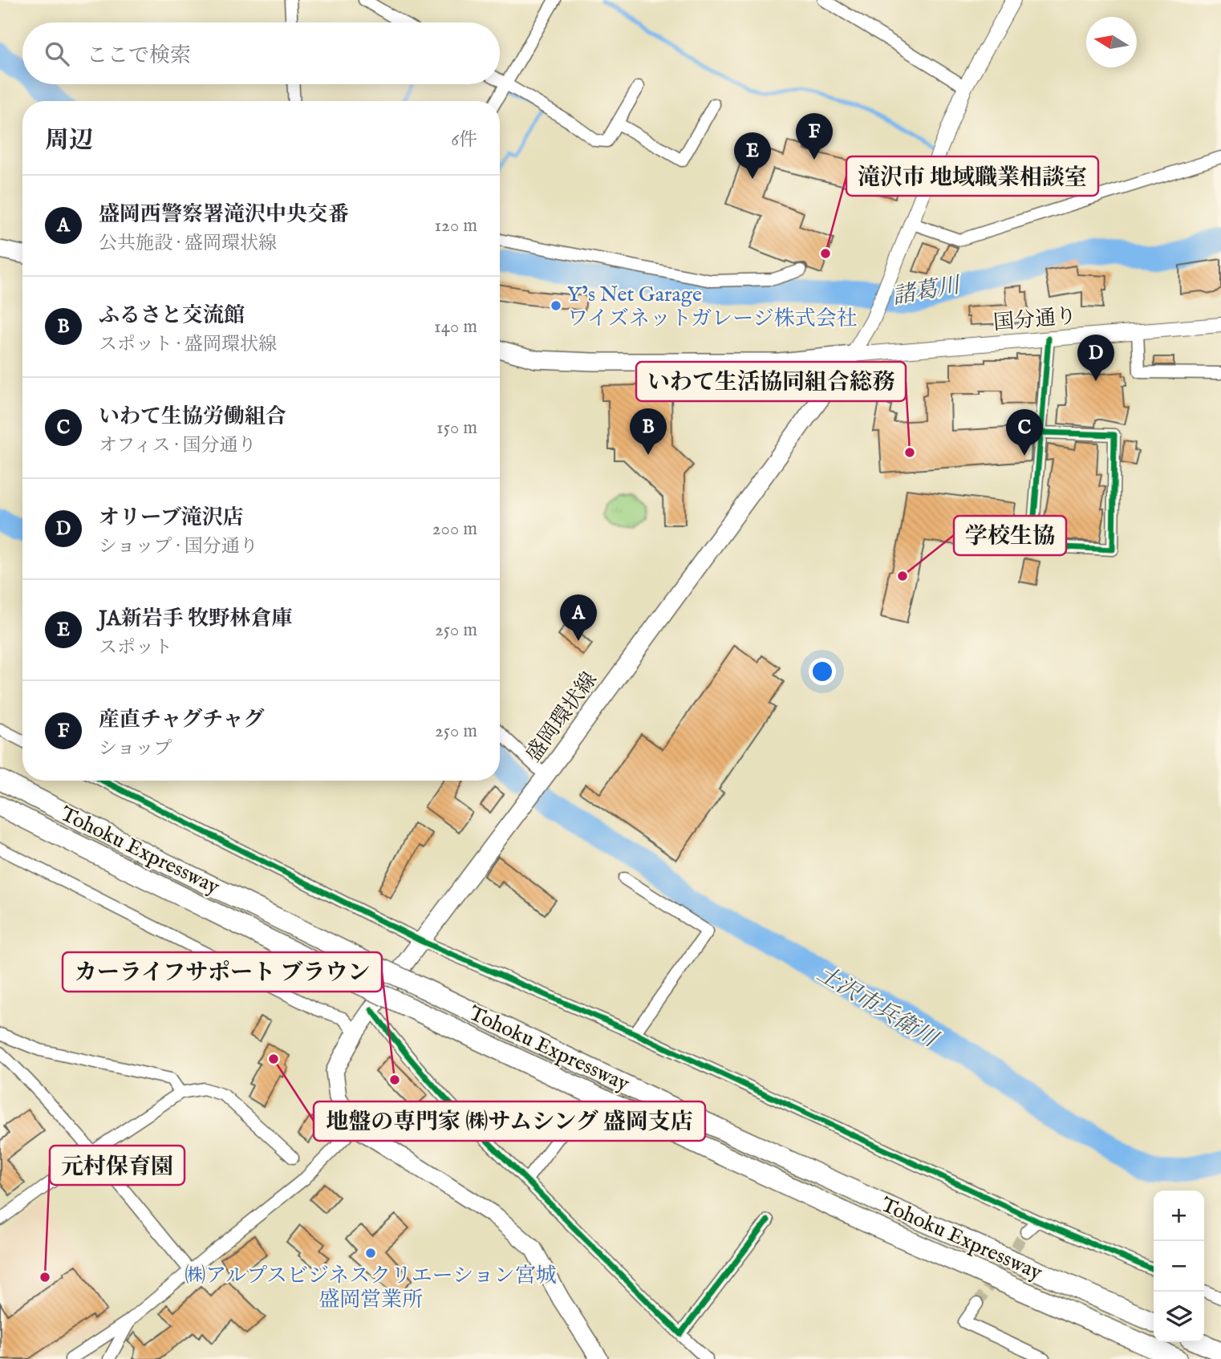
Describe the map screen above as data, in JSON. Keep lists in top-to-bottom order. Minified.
{"streets":{"highway":["Tohoku Expressway"],"main road":["盛岡環状線"],"street":["国分通り"]},"crossings":[["国分通り","盛岡環状線"]],"water":["諸葛川","土沢市兵衛川"],"places":["滝沢市 地域職業相談室","Y’s Net Garage ワイズネットガレージ株式会社","いわて生活協同組合総務","学校生協","地盤の専門家 ㈱サムシング 盛岡支店","カーライフサポート ブラウン","㈱アルプスビジネスクリエーション宮城 盛岡営業所","元村保育園"],"north":"left","page":{"search":"ここで検索","heading":["周辺","6件"],"pins":["F","E","D","B","C","A"],"list":[{"mark":"A","name":"盛岡西警察署滝沢中央交番","note":"公共施設 · 盛岡環状線","value":"120 m"},{"mark":"B","name":"ふるさと交流館","note":"スポット · 盛岡環状線","value":"140 m"},{"mark":"C","name":"いわて生協労働組合","note":"オフィス · 国分通り","value":"150 m"},{"mark":"D","name":"オリーブ滝沢店","note":"ショップ · 国分通り","value":"200 m"},{"mark":"E","name":"JA新岩手 牧野林倉庫","note":"スポット","value":"250 m"},{"mark":"F","name":"産直チャグチャグ","note":"ショップ","value":"250 m"}],"map_buttons":["+","−"]}}
